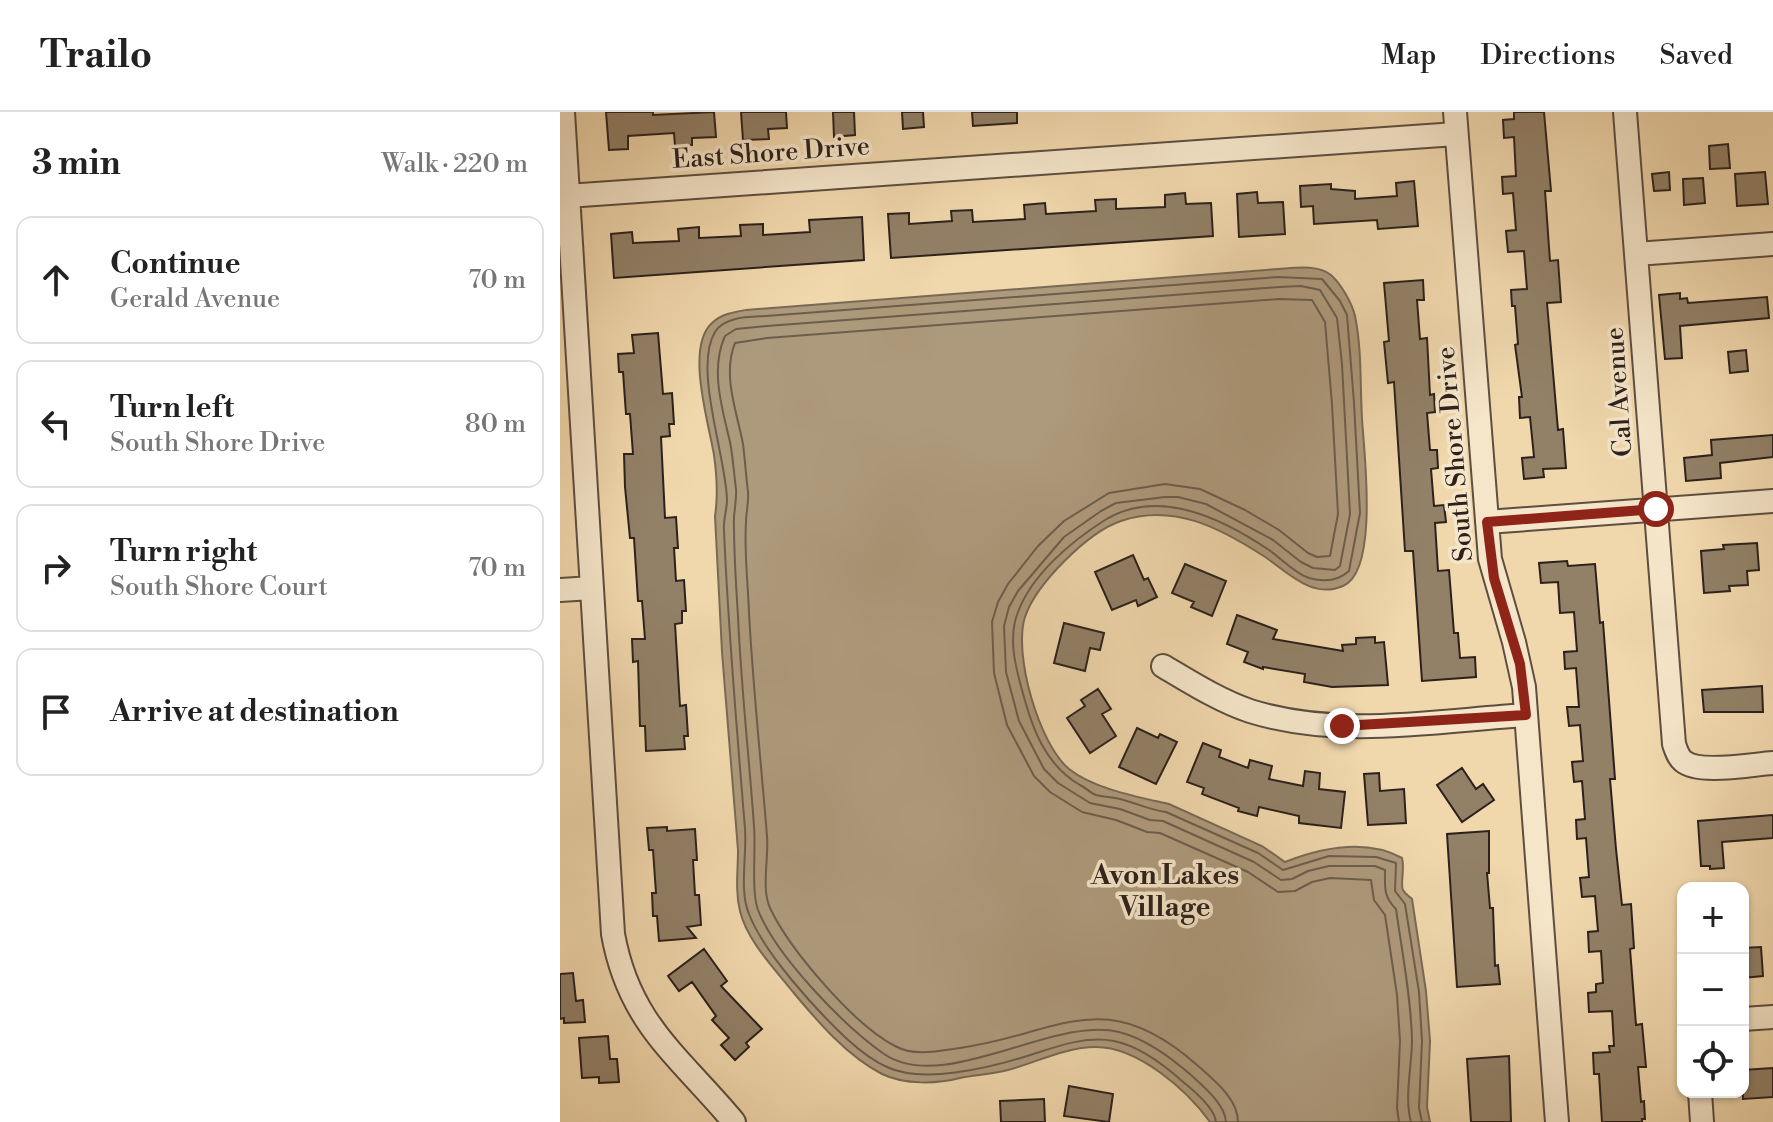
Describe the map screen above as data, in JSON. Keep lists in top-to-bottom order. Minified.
{"streets":{"street":["East Shore Drive","Cal Avenue","South Shore Drive"]},"crossings":[["East Shore Drive","South Shore Drive"]],"districts":["Avon Lakes Village"],"page":{"header":"Trailo","nav":["Map","Directions","Saved"],"heading":["3 min","Walk · 220 m"],"list":[["Continue","Gerald Avenue","70 m"],["Turn left","South Shore Drive","80 m"],["Turn right","South Shore Court","70 m"],"Arrive at destination"],"map_buttons":["+","−"]}}
